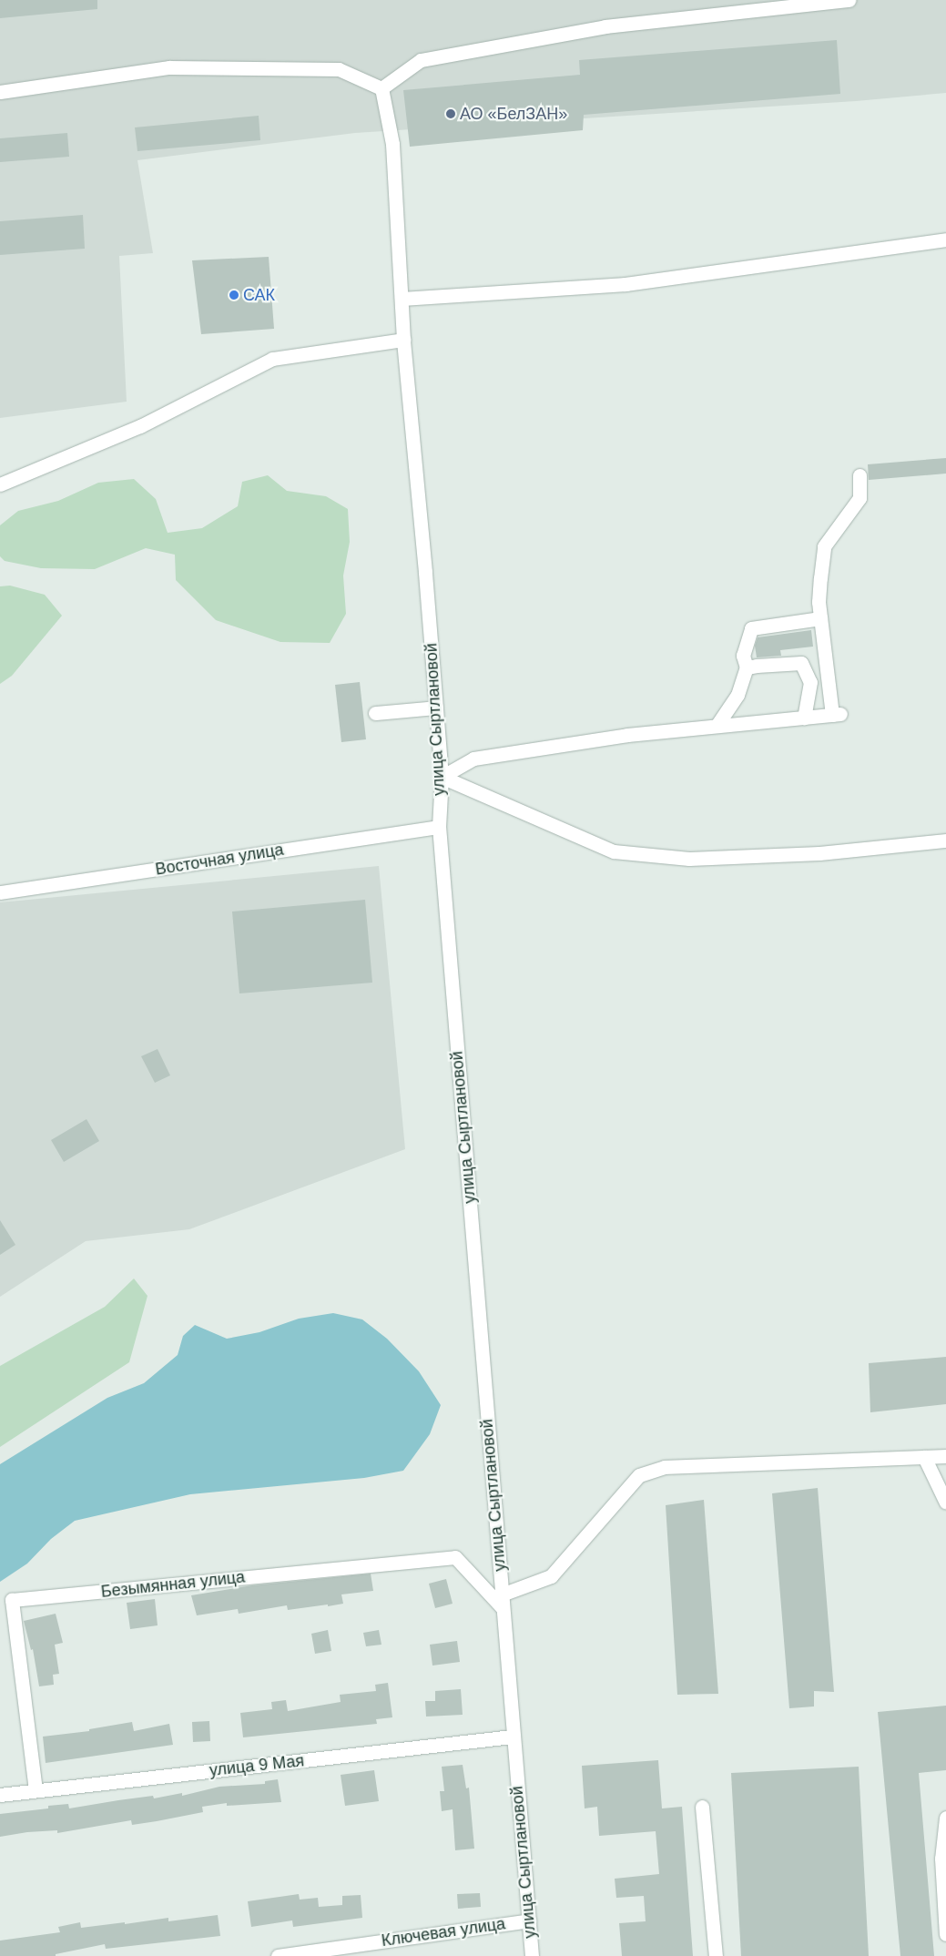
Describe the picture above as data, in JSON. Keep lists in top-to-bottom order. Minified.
{"streets":{"street":["улица Сыртлановой","Восточная улица","Безымянная улица","улица 9 Мая","Ключевая улица"]},"crossings":[["улица Сыртлановой","Восточная улица"],["улица Сыртлановой","Безымянная улица"],["улица Сыртлановой","улица 9 Мая"],["улица Сыртлановой","Ключевая улица"],["Безымянная улица","улица 9 Мая"]],"places":["АО «БелЗАН»","САК"]}
